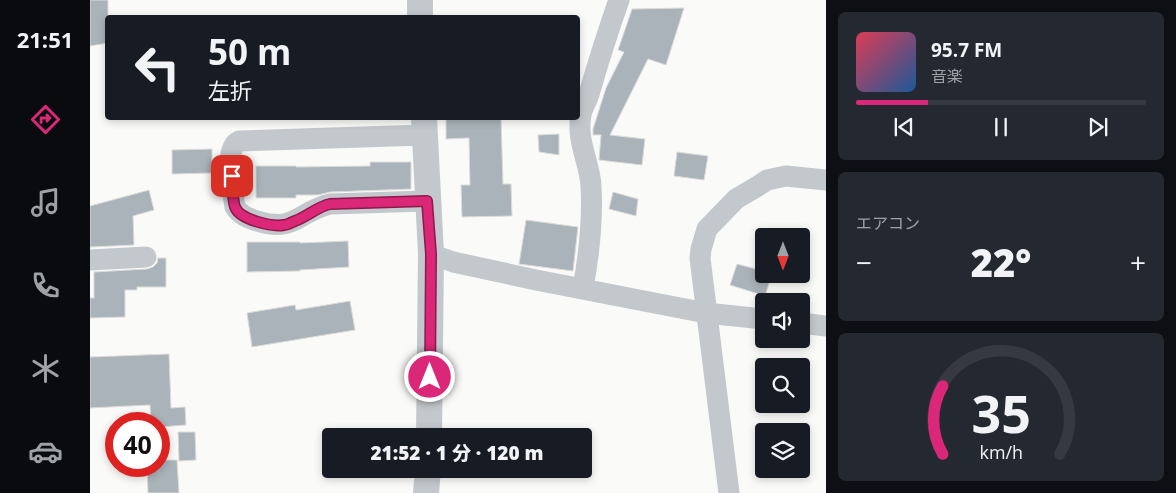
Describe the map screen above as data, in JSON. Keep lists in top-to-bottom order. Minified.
{"north":"bottom","page":{"tabs":"21:51","turn":["50 m","左折"],"song":["95.7 FM","音楽"],"tile":"エアコン","heat":["−","22°","+"],"limit":"40","trip":"21:52 · 1 分 · 120 m","gauge":["35","km/h"]}}
